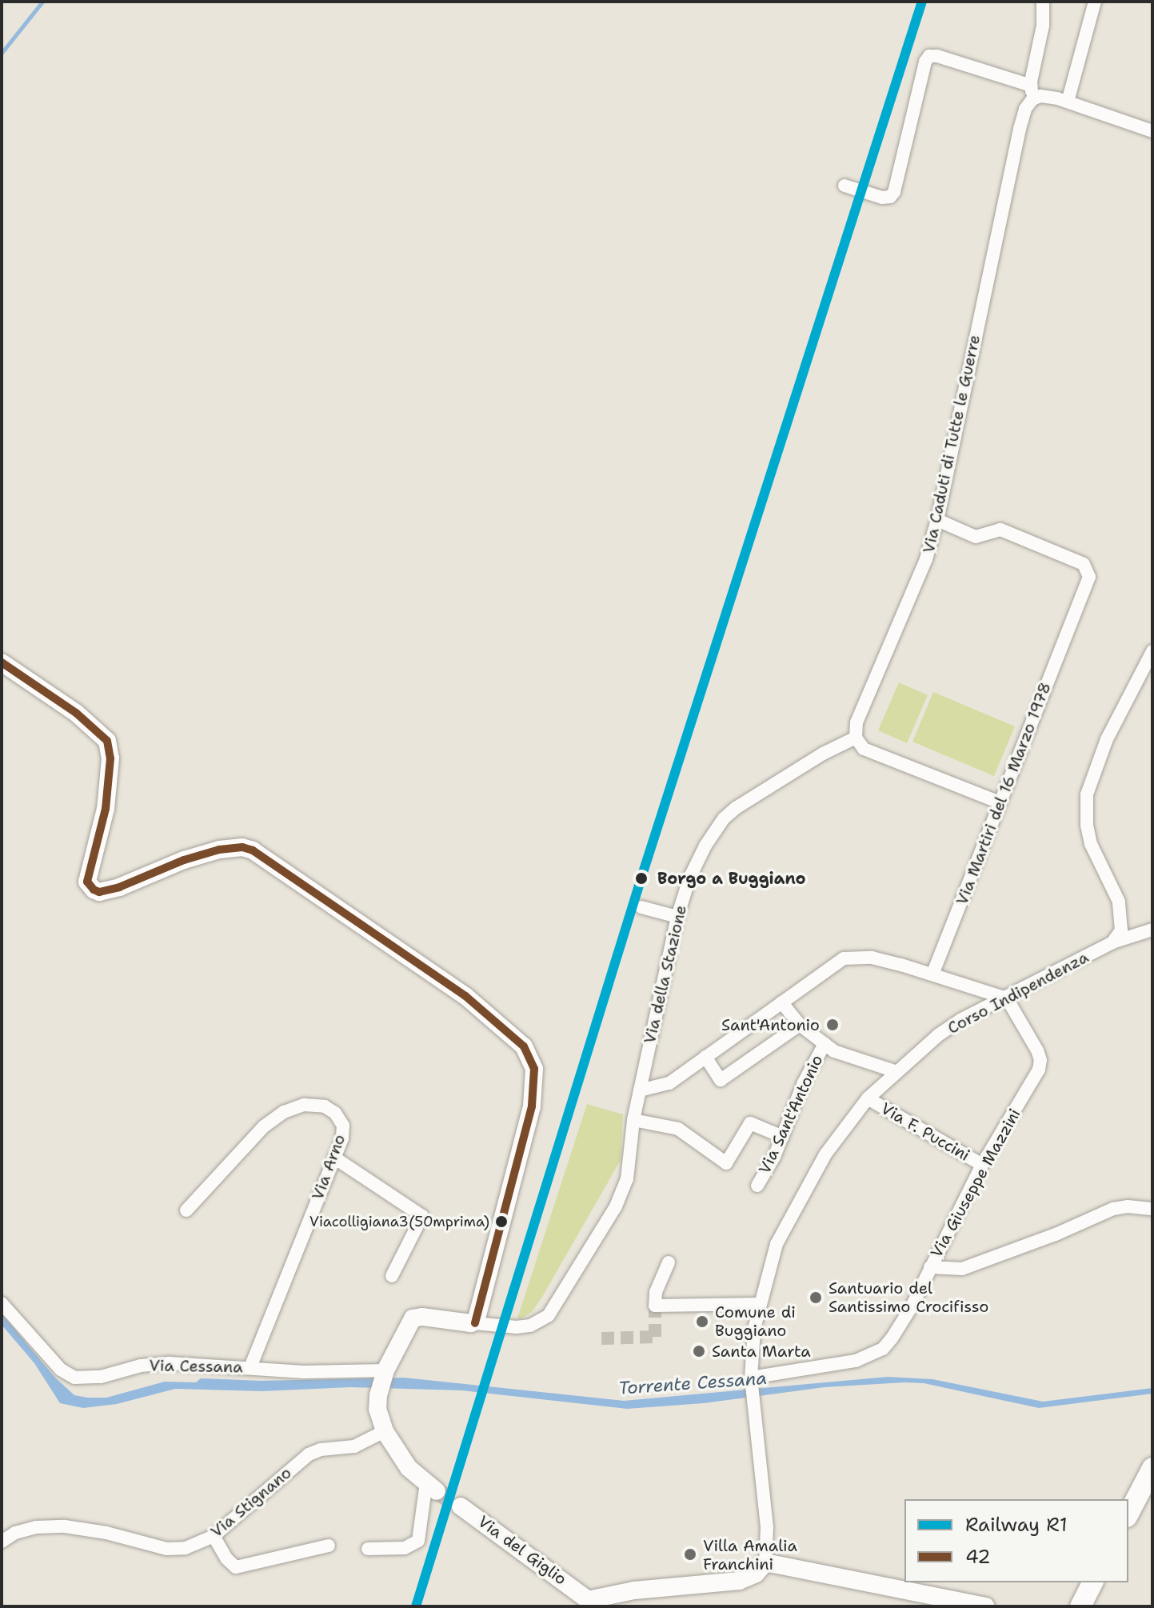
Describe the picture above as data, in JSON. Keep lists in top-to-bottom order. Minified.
{"streets":{"street":["Via Caduti di Tutte le Guerre","Via Martiri del 16 Marzo 1978","Via della Stazione","Corso Indipendenza","Via Sant'Antonio","Via F. Puccini","Via Arno","Via Giuseppe Mazzini","Via Cessana","Via Stignano","Via del Giglio"]},"crossings":[["Via Caduti di Tutte le Guerre","Via Martiri del 16 Marzo 1978"],["Via Caduti di Tutte le Guerre","Via della Stazione"],["Corso Indipendenza","Via F. Puccini"],["Corso Indipendenza","Via Giuseppe Mazzini"],["Corso Indipendenza","Via del Giglio"],["Via F. Puccini","Via Giuseppe Mazzini"],["Via Arno","Via Cessana"]],"water":["Torrente Cessana"],"places":["Borgo a Buggiano","Sant'Antonio","Viacolligiana3(50mprima)","Santuario del Santissimo Crocifisso","Comune di Buggiano","Santa Marta","Villa Amalia Franchini"],"lines":["rail line R1","transit line 42"],"legend":["Railway R1","42"]}
